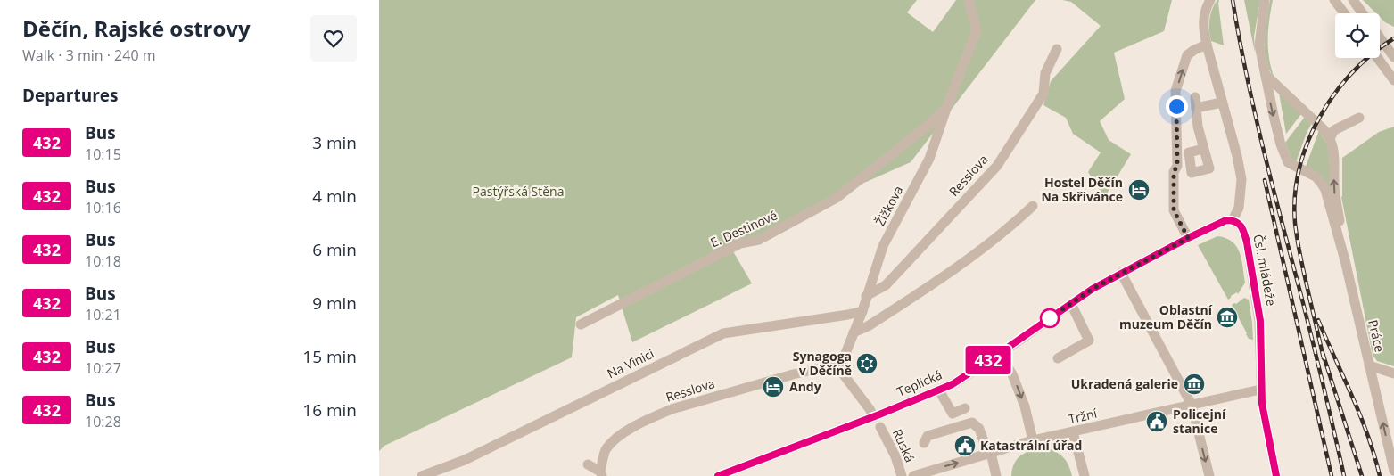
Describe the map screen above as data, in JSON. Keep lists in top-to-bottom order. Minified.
{"streets":{"street":["Resslova","Žižkova","E. Destinové","Čsl. mládeže","Práce","Na Vinici","Teplická","Tržní","Ruská"]},"crossings":[["Resslova","Žižkova"],["Žižkova","E. Destinové"],["Žižkova","Na Vinici"],["Čsl. mládeže","Teplická"],["Čsl. mládeže","Tržní"]],"parks":["Pastýřská Stěna"],"places":{"hotel":["Hostel Děčín Na Skřivánce","Andy"],"museum":["Oblastní muzeum Děčín","Ukradená galerie"],"synagogue":["Synagoga v Děčíně"],"public building":["Policejní stanice","Katastrální úřad"]},"lines":["bus line 432"],"page":{"heading":[["Děčín, Rajské ostrovy","Walk · 3 min · 240 m"],"Departures"],"on_map":"432","list":[{"mark":"432","name":"Bus","note":"10:15","value":"3 min"},{"mark":"432","name":"Bus","note":"10:16","value":"4 min"},{"mark":"432","name":"Bus","note":"10:18","value":"6 min"},{"mark":"432","name":"Bus","note":"10:21","value":"9 min"},{"mark":"432","name":"Bus","note":"10:27","value":"15 min"},{"mark":"432","name":"Bus","note":"10:28","value":"16 min"}]}}
